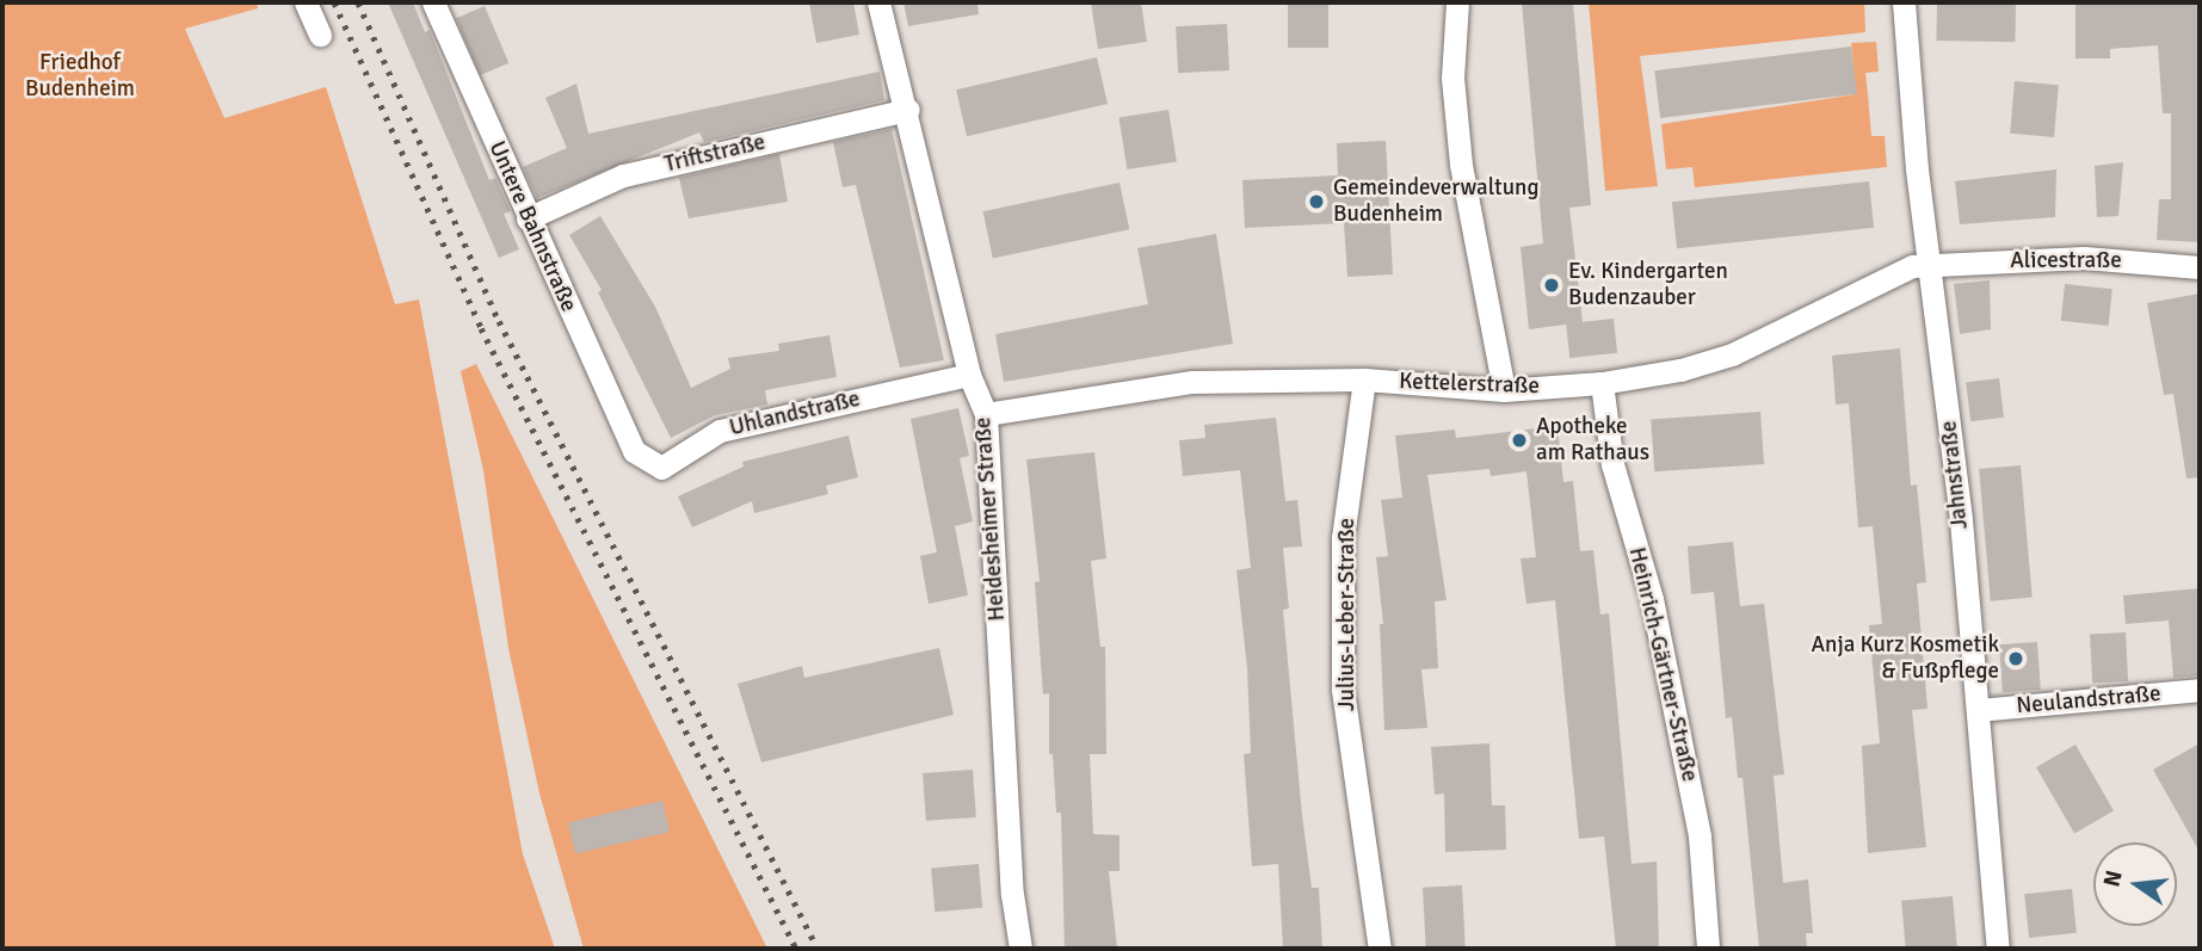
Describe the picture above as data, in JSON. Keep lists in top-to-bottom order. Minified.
{"streets":{"street":["Triftstraße","Untere Bahnstraße","Alicestraße","Kettelerstraße","Uhlandstraße","Jahnstraße","Heidesheimer Straße","Julius-Leber-Straße","Heinrich-Gärtner-Straße","Neulandstraße"]},"crossings":[["Triftstraße","Untere Bahnstraße"],["Triftstraße","Heidesheimer Straße"],["Untere Bahnstraße","Uhlandstraße"],["Alicestraße","Kettelerstraße"],["Alicestraße","Jahnstraße"],["Kettelerstraße","Jahnstraße"],["Kettelerstraße","Heidesheimer Straße"],["Kettelerstraße","Julius-Leber-Straße"],["Kettelerstraße","Heinrich-Gärtner-Straße"],["Uhlandstraße","Heidesheimer Straße"],["Jahnstraße","Neulandstraße"]],"parks":["Friedhof Budenheim"],"places":["Gemeindeverwaltung Budenheim","Ev. Kindergarten Budenzauber","Apotheke am Rathaus","Anja Kurz Kosmetik & Fußpflege"],"north":"left"}
